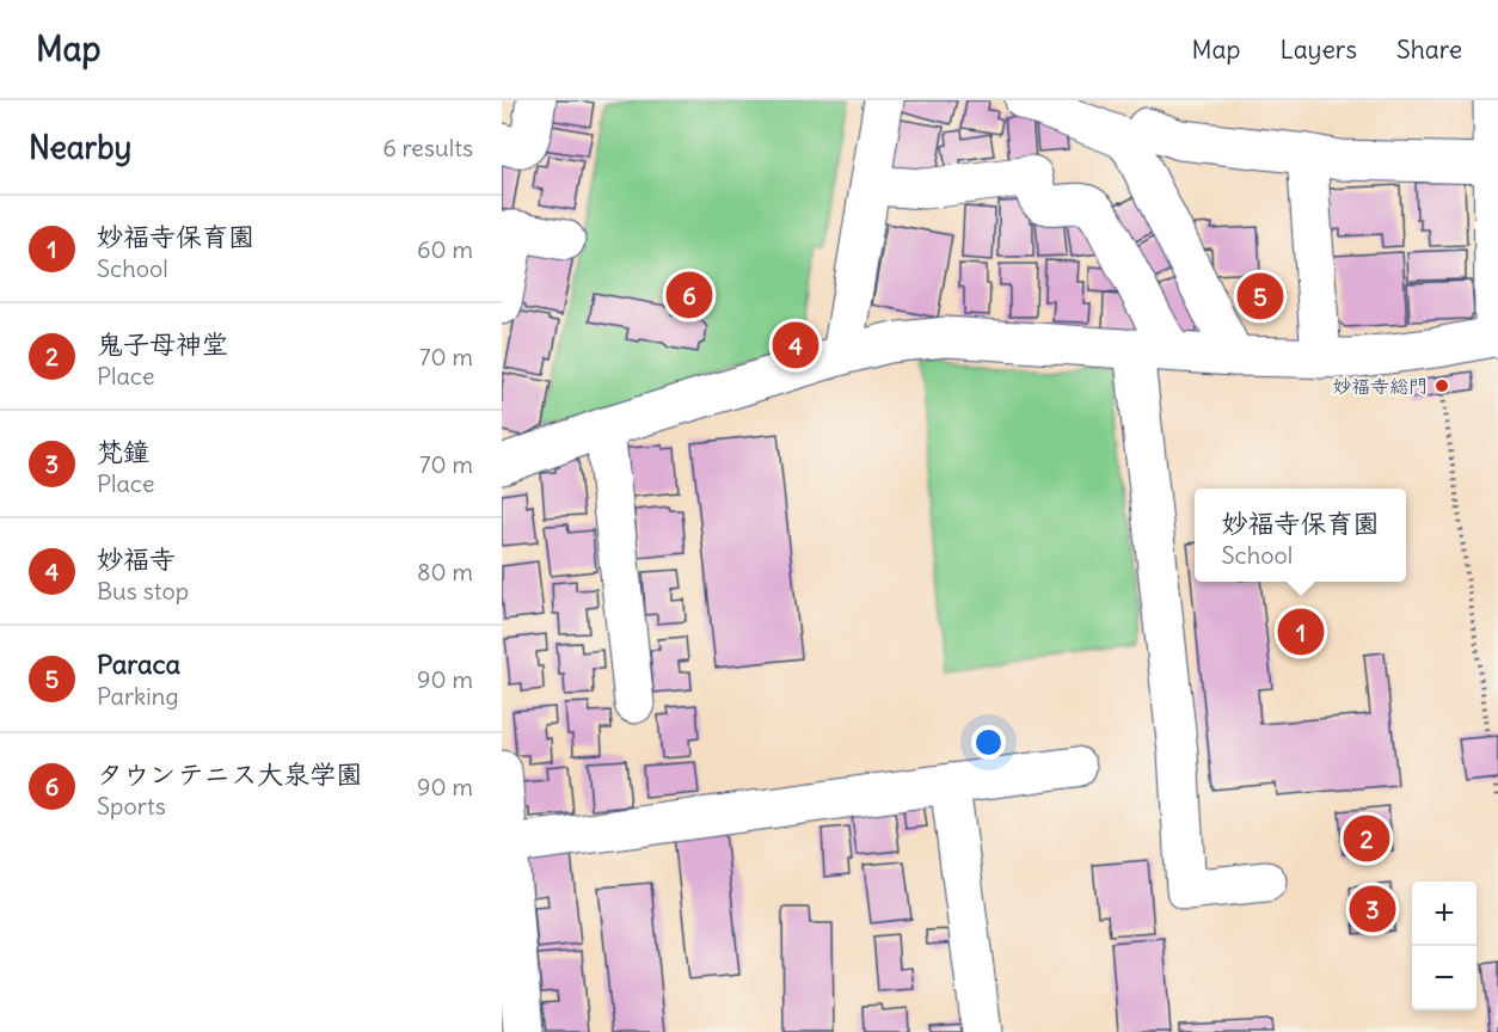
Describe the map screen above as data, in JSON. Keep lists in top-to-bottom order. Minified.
{"places":["妙福寺総門"],"page":{"header":"Map","nav":["Map","Layers","Share"],"heading":["Nearby","6 results"],"list":[{"mark":"1","name":"妙福寺保育園","note":"School","value":"60 m"},{"mark":"2","name":"鬼子母神堂","note":"Place","value":"70 m"},{"mark":"3","name":"梵鐘","note":"Place","value":"70 m"},{"mark":"4","name":"妙福寺","note":"Bus stop","value":"80 m"},{"mark":"5","name":"Paraca","note":"Parking","value":"90 m"},{"mark":"6","name":"タウンテニス大泉学園","note":"Sports","value":"90 m"}],"pins":["6","5","4","1","2","3"],"popup":["妙福寺保育園","School"],"map_buttons":["+","−"]}}
